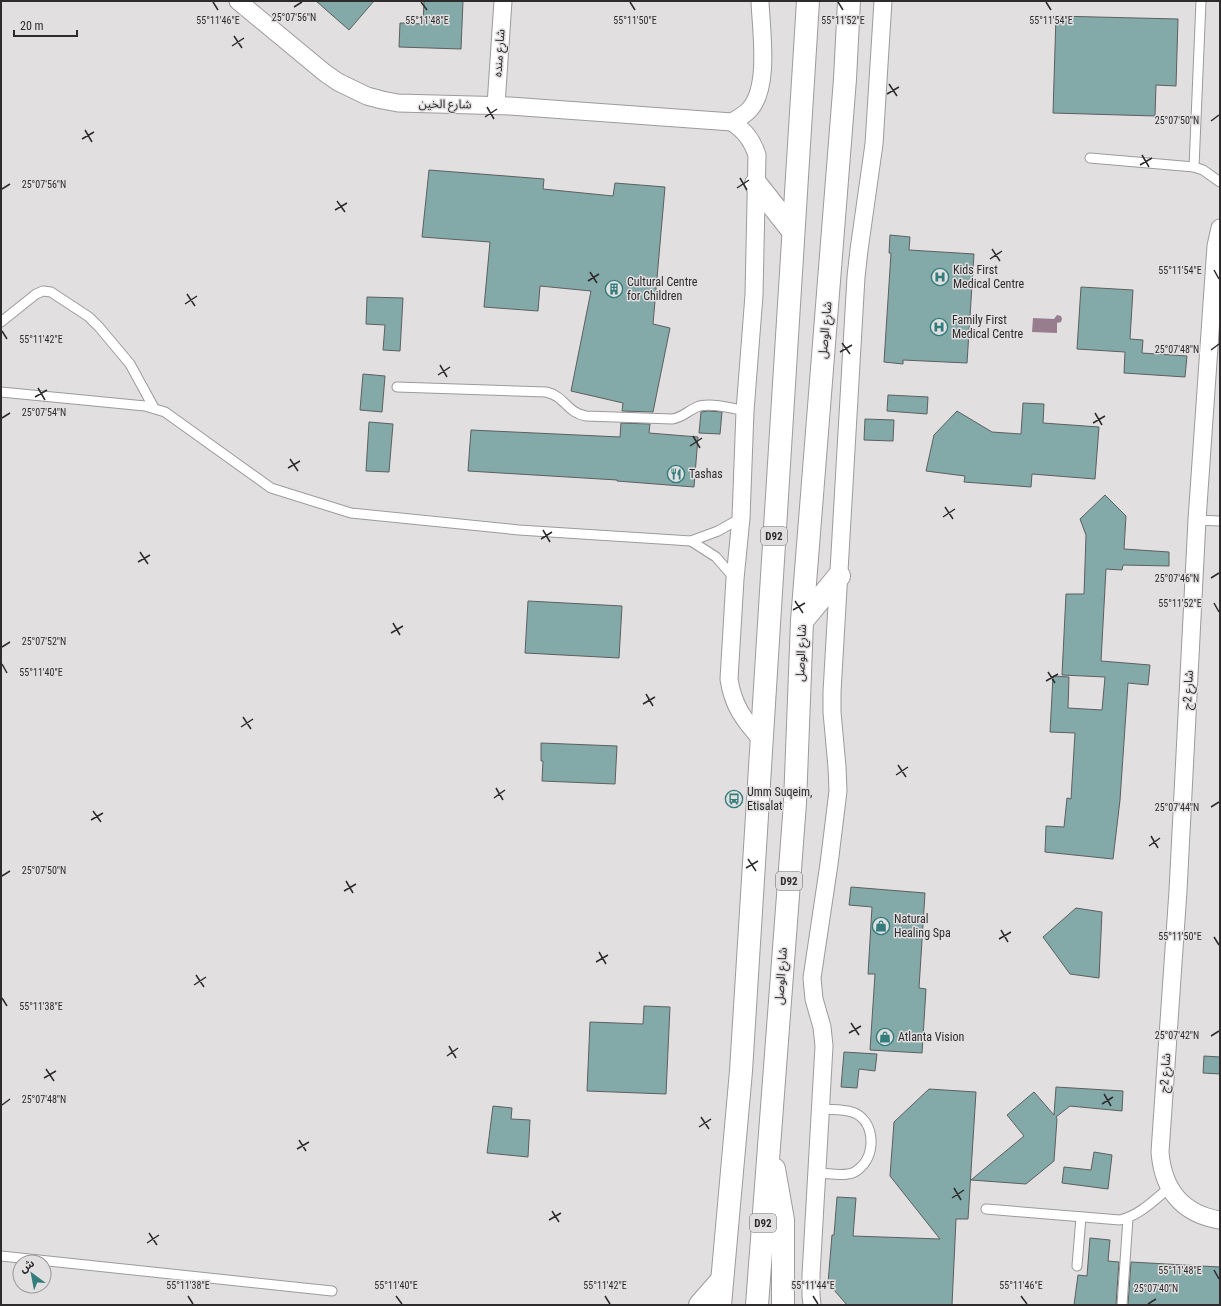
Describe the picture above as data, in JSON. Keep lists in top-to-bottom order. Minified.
{"streets":{"main road":["شارع الوصل","D92"],"street":["شارع منده","شارع الخين","شارع 2ج"]},"crossings":[["شارع منده","شارع الخين"]],"places":{"hospital":["Kids First Medical Centre","Family First Medical Centre"],"building":["Cultural Centre for Children"],"restaurant":["Tashas"],"bus stop":["Umm Suqeim, Etisalat"],"shop":["Natural Healing Spa","Atlanta Vision"]},"scale_bar":"20 m","north":"top left","coordinates":["25°07'56\"N","55°11'52\"E","55°11'46\"E","55°11'48\"E","55°11'50\"E","55°11'54\"E","25°07'50\"N","55°11'42\"E","25°07'48\"N","25°07'54\"N","25°07'46\"N","25°07'52\"N","55°11'40\"E","25°07'44\"N","55°11'38\"E","25°07'42\"N","55°11'44\"E","25°07'40\"N"]}
